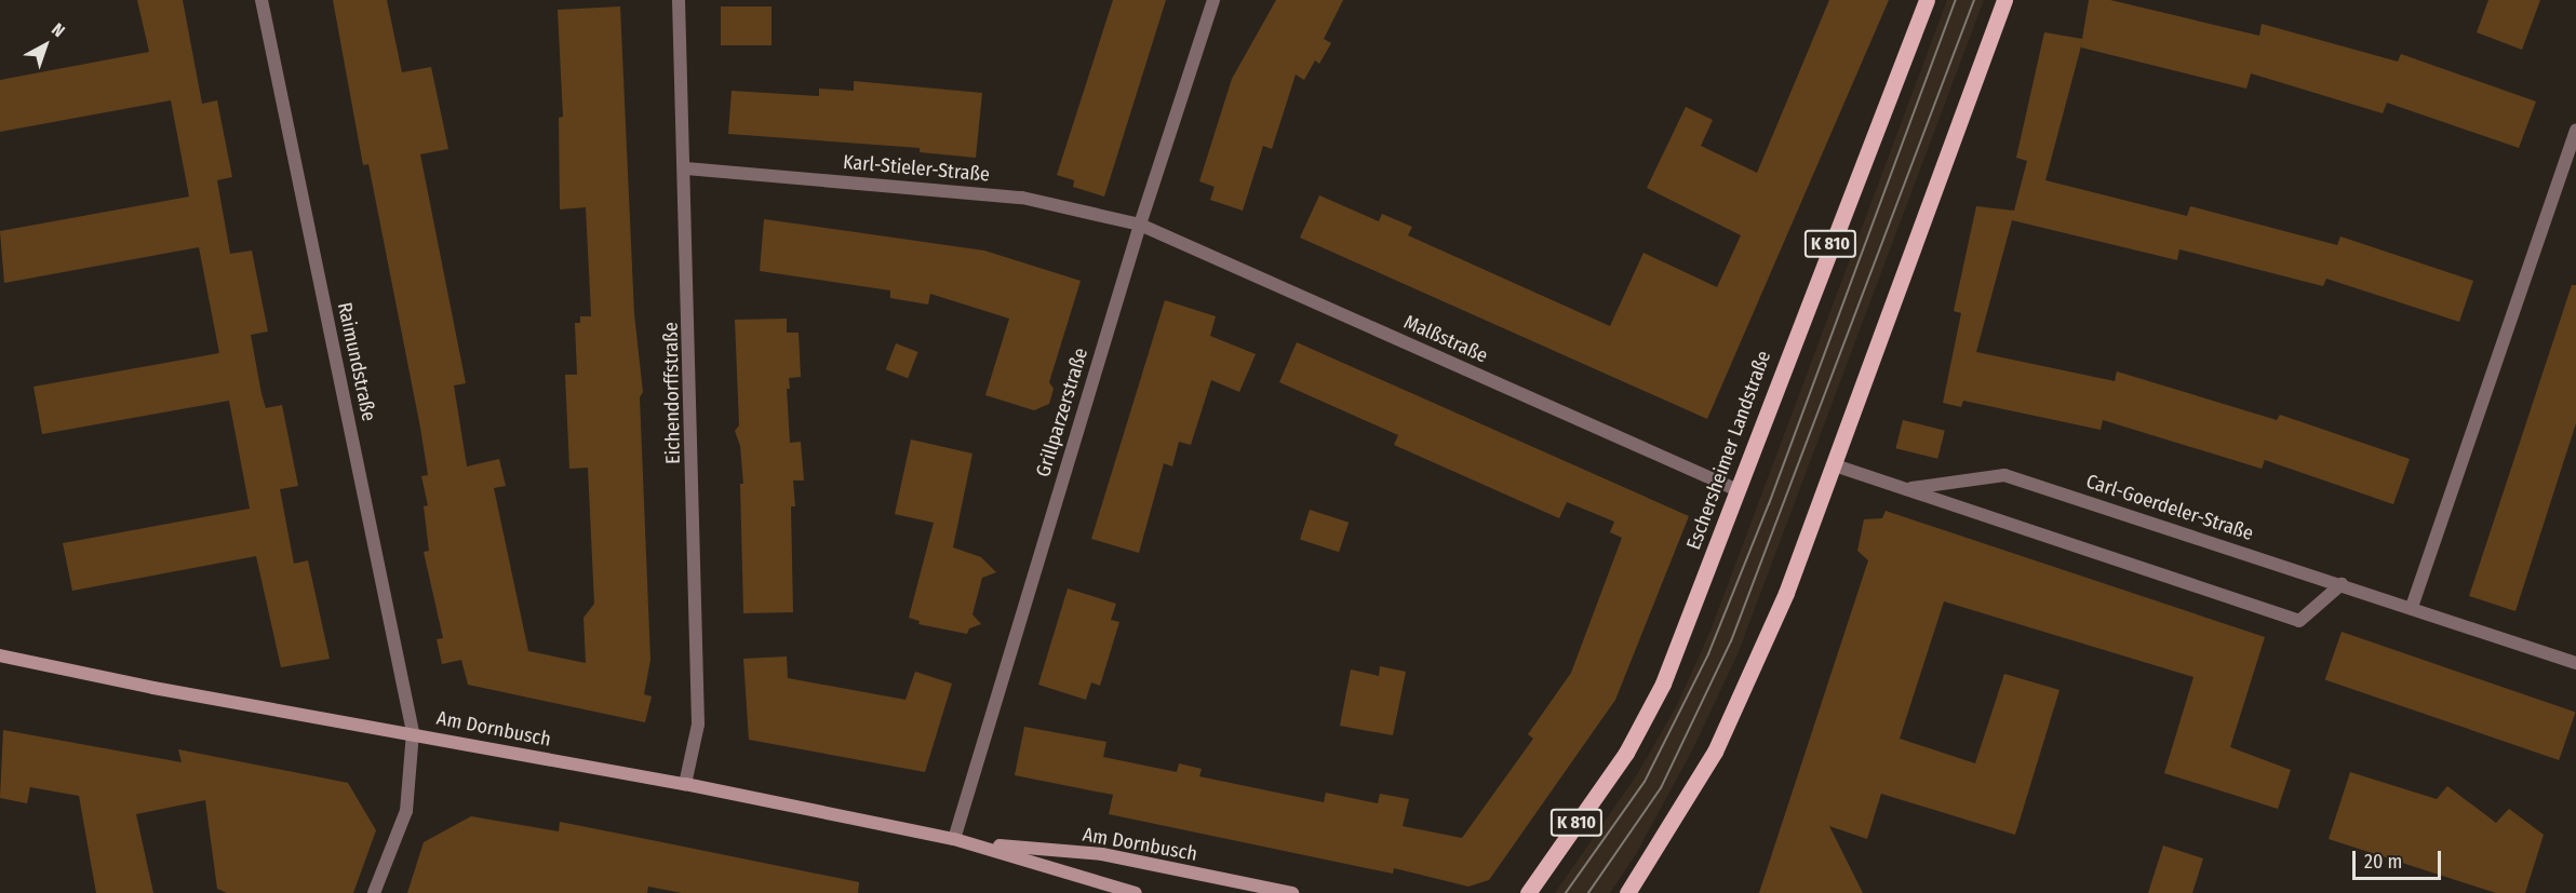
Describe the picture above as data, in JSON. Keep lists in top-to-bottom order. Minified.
{"streets":{"main road":["K 810","Eschersheimer Landstraße","Am Dornbusch"],"street":["Karl-Stieler-Straße","Malßstraße","Raimundstraße","Eichendorffstraße","Grillparzerstraße","Carl-Goerdeler-Straße"]},"crossings":[["Karl-Stieler-Straße","Malßstraße"],["Karl-Stieler-Straße","Eichendorffstraße"],["Karl-Stieler-Straße","Grillparzerstraße"],["Malßstraße","Grillparzerstraße"],["Malßstraße","Eschersheimer Landstraße"],["Raimundstraße","Am Dornbusch"],["Eichendorffstraße","Am Dornbusch"],["Grillparzerstraße","Am Dornbusch"]],"scale_bar":"20 m","north":"top right"}
